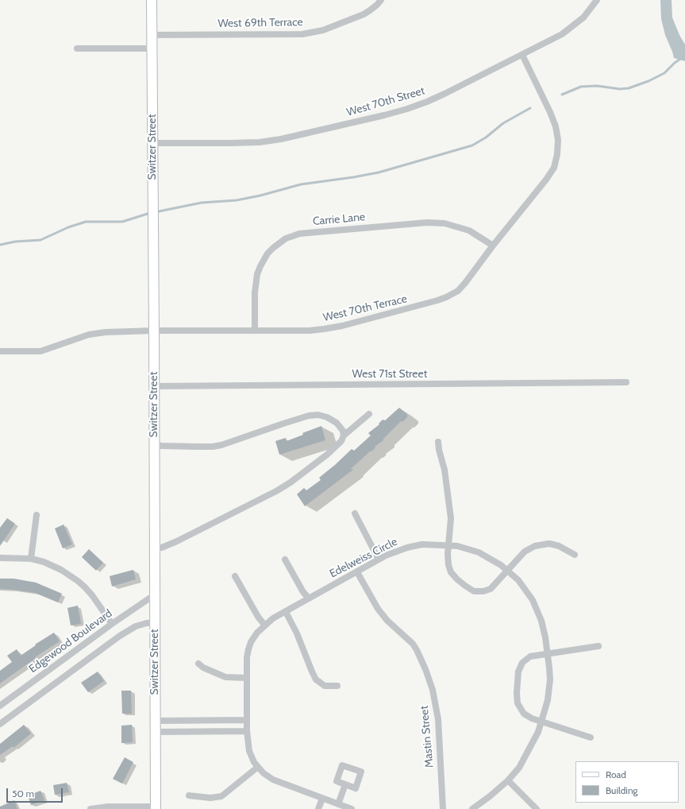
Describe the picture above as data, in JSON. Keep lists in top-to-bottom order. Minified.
{"streets":{"street":["West 69th Terrace","West 70th Street","Switzer Street","Carrie Lane","West 70th Terrace","West 71st Street","Edelweiss Circle","Edgewood Boulevard","Mastin Street"]},"crossings":[["West 69th Terrace","Switzer Street"],["West 70th Street","Switzer Street"],["West 70th Street","West 70th Terrace"],["Switzer Street","West 70th Terrace"],["Switzer Street","West 71st Street"],["Switzer Street","Edgewood Boulevard"],["Carrie Lane","West 70th Terrace"],["Edelweiss Circle","Mastin Street"]],"legend":["Road","Building"],"scale_bar":"50 m"}
